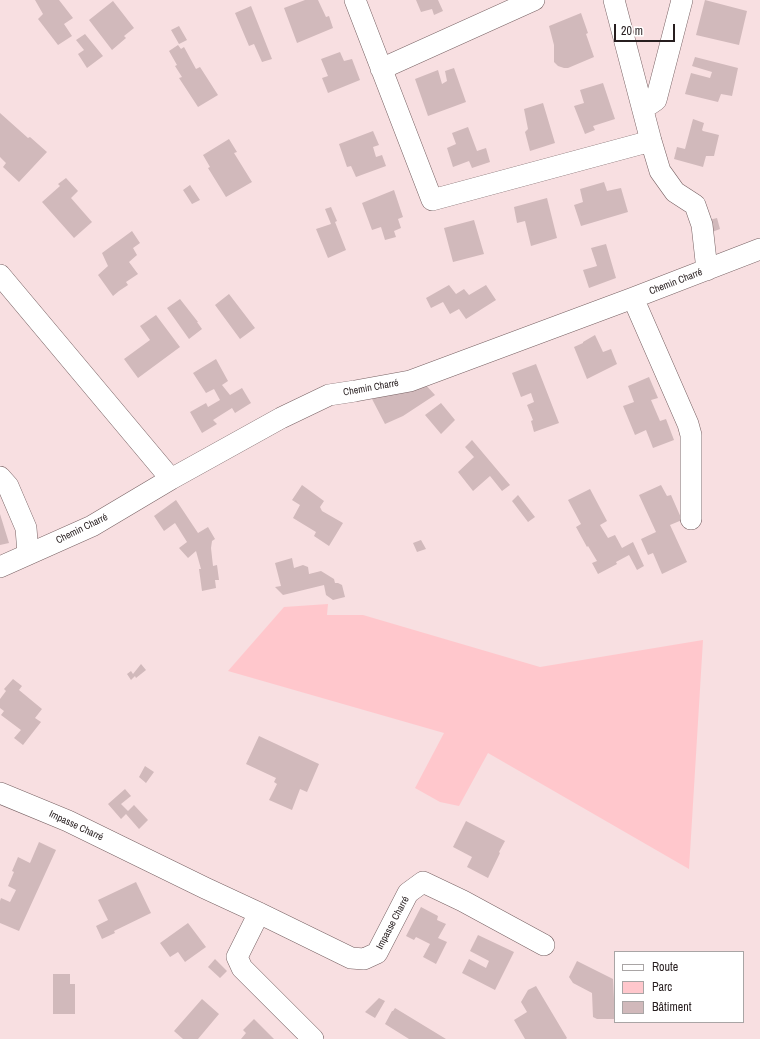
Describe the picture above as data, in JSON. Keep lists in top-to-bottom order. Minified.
{"streets":{"street":["Chemin Charré","Impasse Charré"]},"legend":["Route","Parc","Bâtiment"],"scale_bar":"20 m"}
